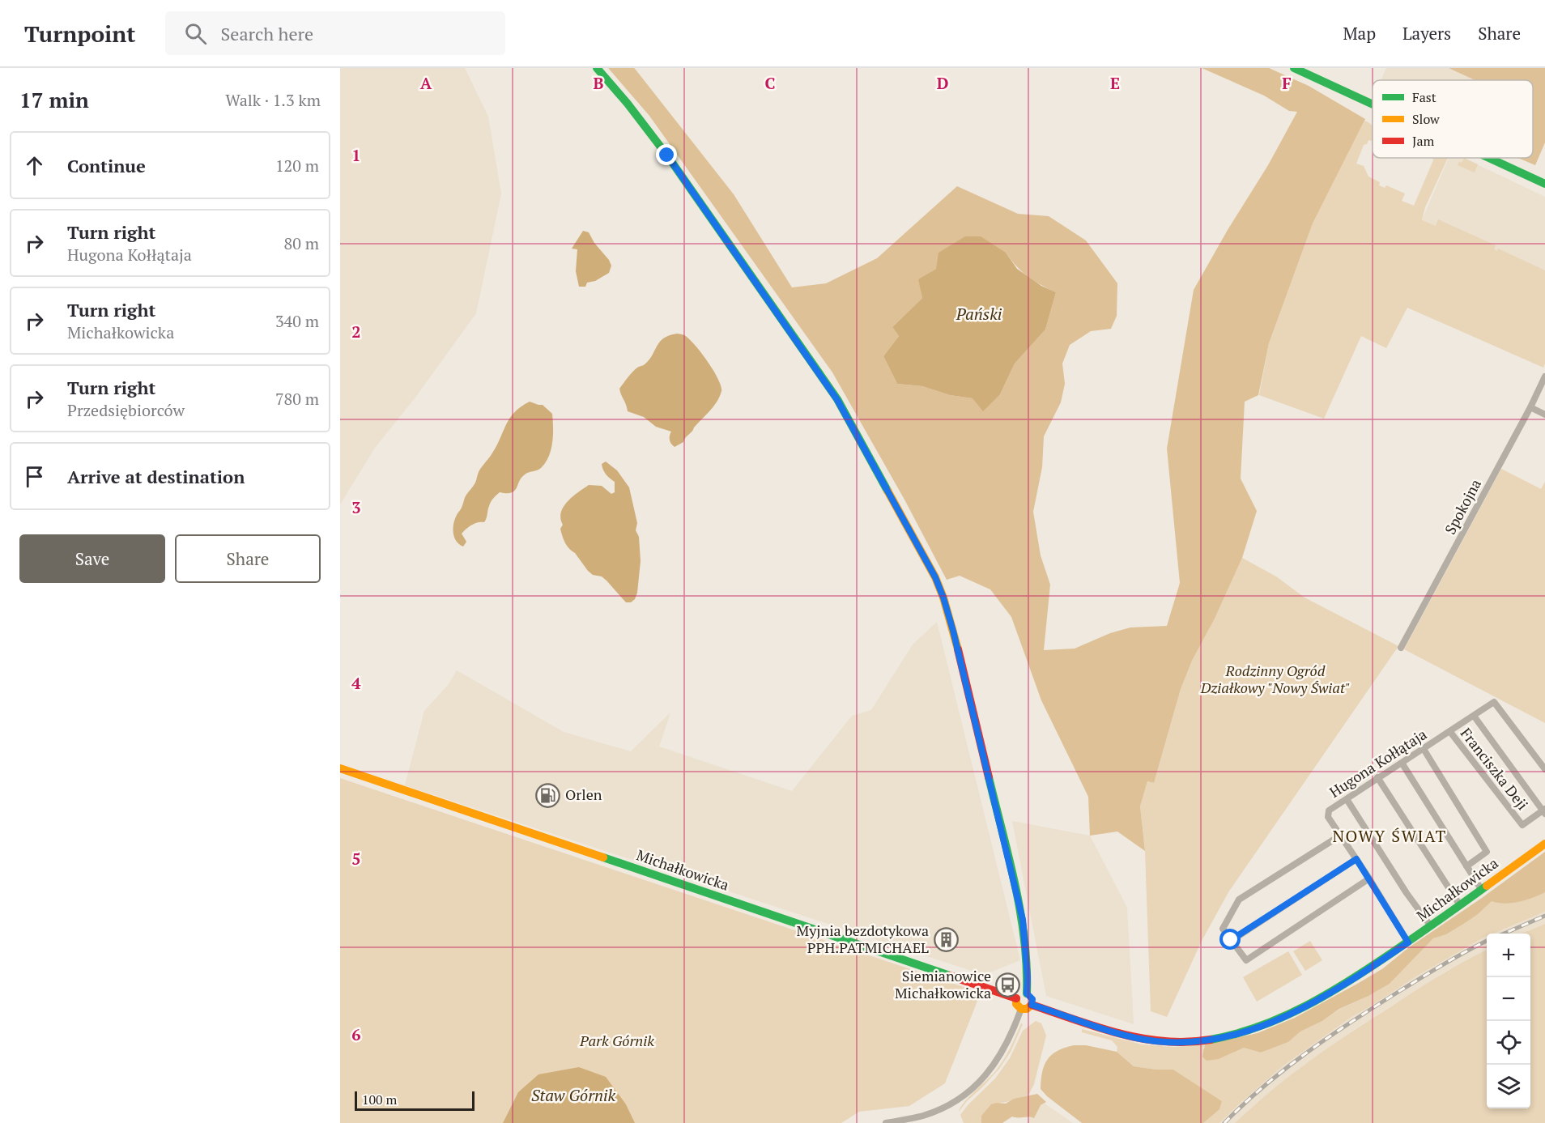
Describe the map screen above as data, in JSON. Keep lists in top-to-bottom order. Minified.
{"streets":{"street":["Spokojna","Hugona Kołłątaja","Franciszka Deji","Michałkowicka"]},"crossings":[["Hugona Kołłątaja","Franciszka Deji"],["Hugona Kołłątaja","Michałkowicka"]],"districts":["NOWY ŚWIAT"],"water":["Pański","Staw Górnik"],"parks":["Rodzinny Ogród Działkowy \"Nowy Świat\"","Park Górnik"],"places":{"fuel station":["Orlen"],"building":["Myjnia bezdotykowa PPH.PATMICHAEL"],"bus stop":["Siemianowice Michałkowicka"]},"legend":["Fast","Slow","Jam"],"scale_bar":"100 m","page":{"header":"Turnpoint","search":"Search here","nav":["Map","Layers","Share"],"heading":["17 min","Walk · 1.3 km"],"list":[["Continue","120 m"],["Turn right","Hugona Kołłątaja","80 m"],["Turn right","Michałkowicka","340 m"],["Turn right","Przedsiębiorców","780 m"],"Arrive at destination"],"buttons":["Save","Share"],"map_buttons":["+","−"],"scale":"100 m"},"grid":{"columns":["A","B","C","D","E","F"],"rows":["1","2","3","4","5","6"]}}
